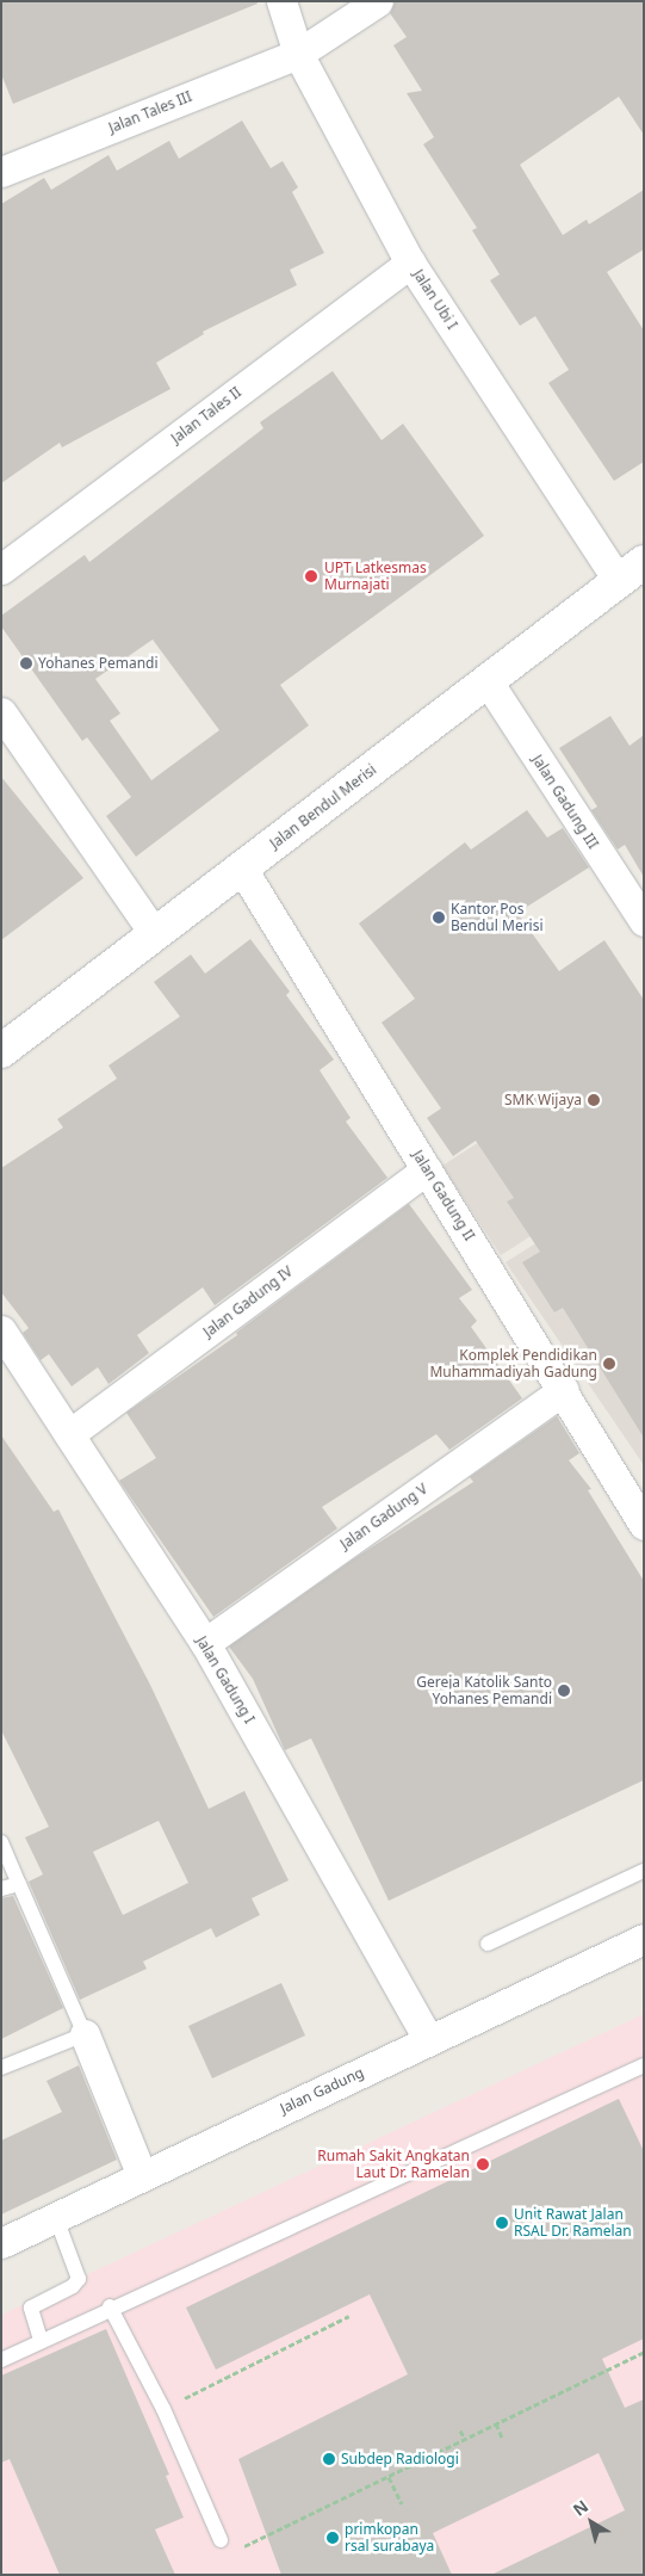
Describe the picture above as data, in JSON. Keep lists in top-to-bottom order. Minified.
{"streets":{"street":["Jalan Tales III","Jalan Ubi I","Jalan Tales II","Jalan Gadung III","Jalan Bendul Merisi","Jalan Gadung II","Jalan Gadung IV","Jalan Gadung V","Jalan Gadung I","Jalan Gadung"]},"crossings":[["Jalan Tales III","Jalan Ubi I"],["Jalan Ubi I","Jalan Tales II"],["Jalan Ubi I","Jalan Bendul Merisi"],["Jalan Gadung III","Jalan Bendul Merisi"],["Jalan Bendul Merisi","Jalan Gadung II"],["Jalan Gadung II","Jalan Gadung IV"],["Jalan Gadung II","Jalan Gadung V"],["Jalan Gadung IV","Jalan Gadung I"],["Jalan Gadung V","Jalan Gadung I"],["Jalan Gadung I","Jalan Gadung"]],"places":["UPT Latkesmas Murnajati","Yohanes Pemandi","Kantor Pos Bendul Merisi","SMK Wijaya","Komplek Pendidikan Muhammadiyah Gadung","Gereja Katolik Santo Yohanes Pemandi","Rumah Sakit Angkatan Laut Dr. Ramelan","Unit Rawat Jalan RSAL Dr. Ramelan","Subdep Radiologi","primkopan rsal surabaya"],"north":"top left"}
